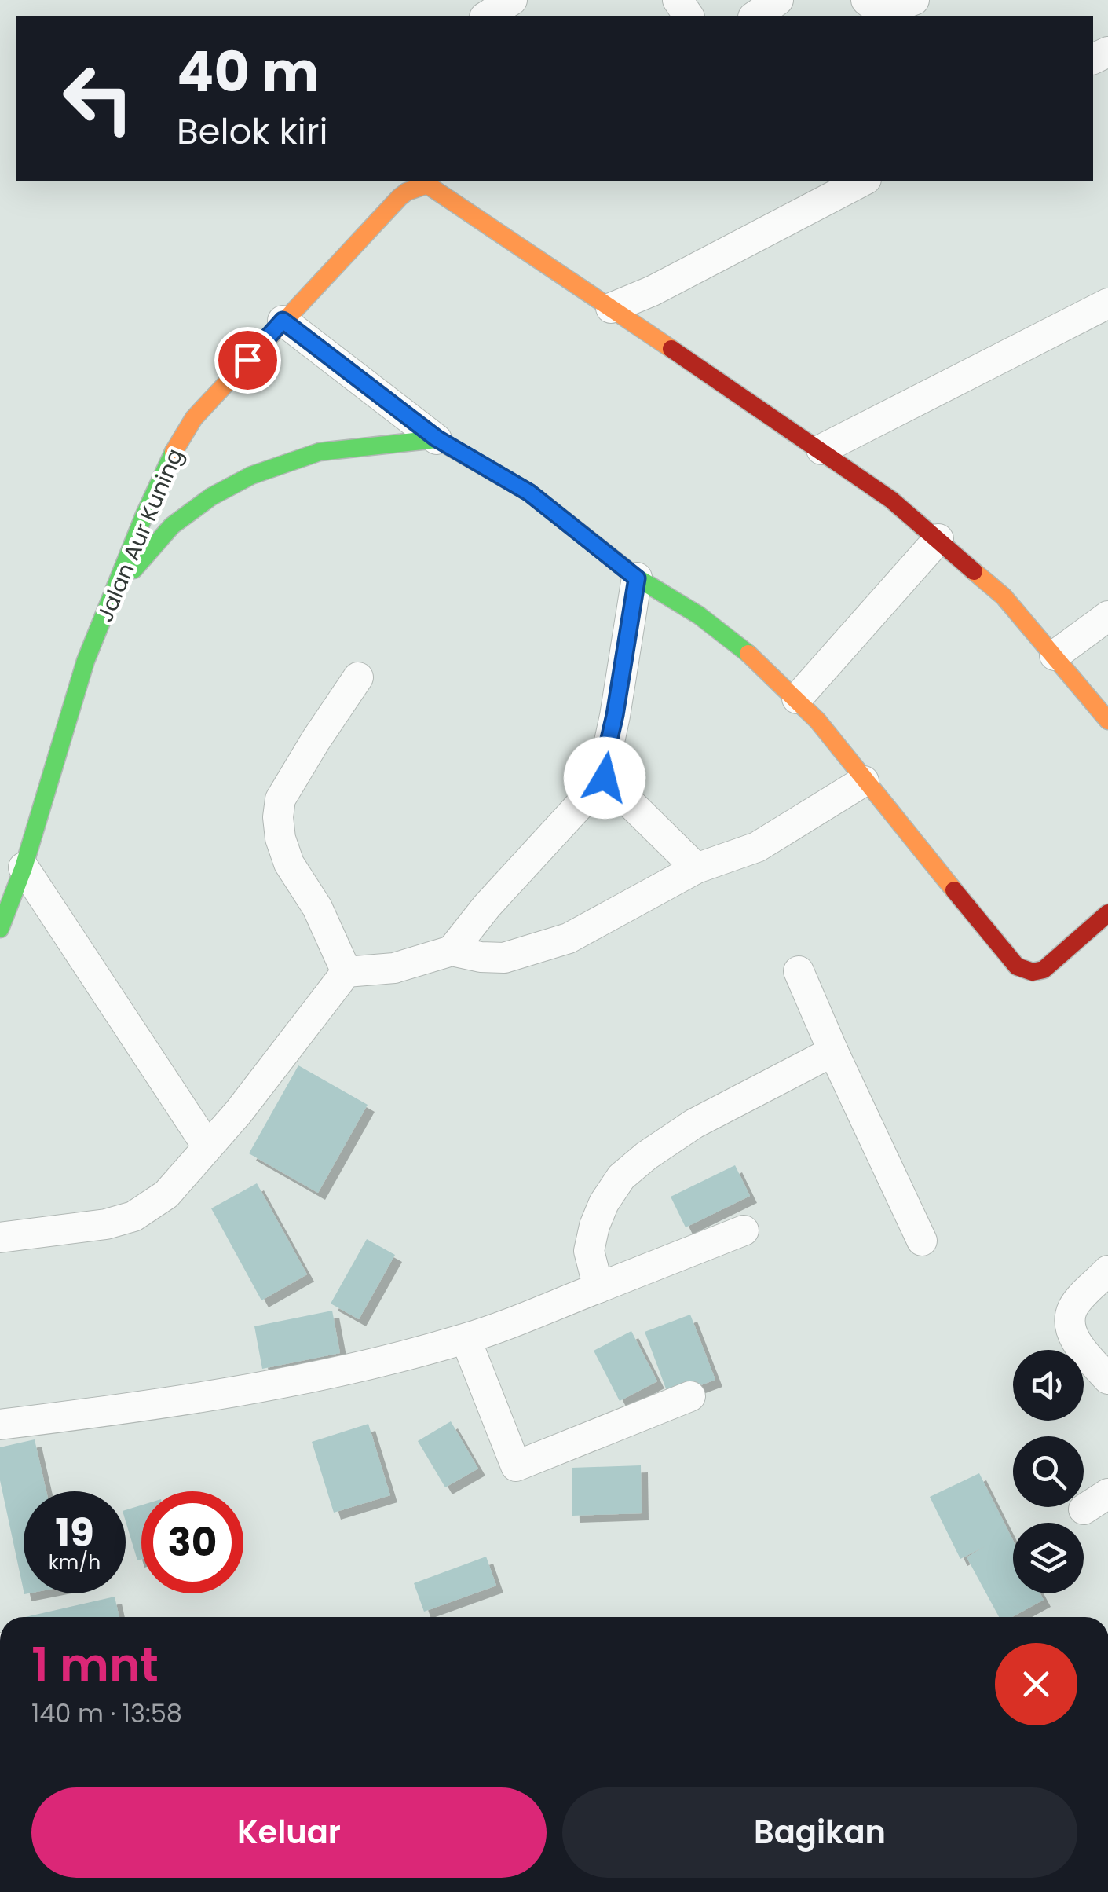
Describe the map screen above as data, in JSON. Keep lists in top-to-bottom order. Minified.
{"streets":{"street":["Jalan Aur Kuning"]},"page":{"turn":["40 m","Belok kiri"],"speed":"19 km/h","limit":"30","heading":["1 mnt","140 m · 13:58"],"buttons":["Keluar","Bagikan"]}}
